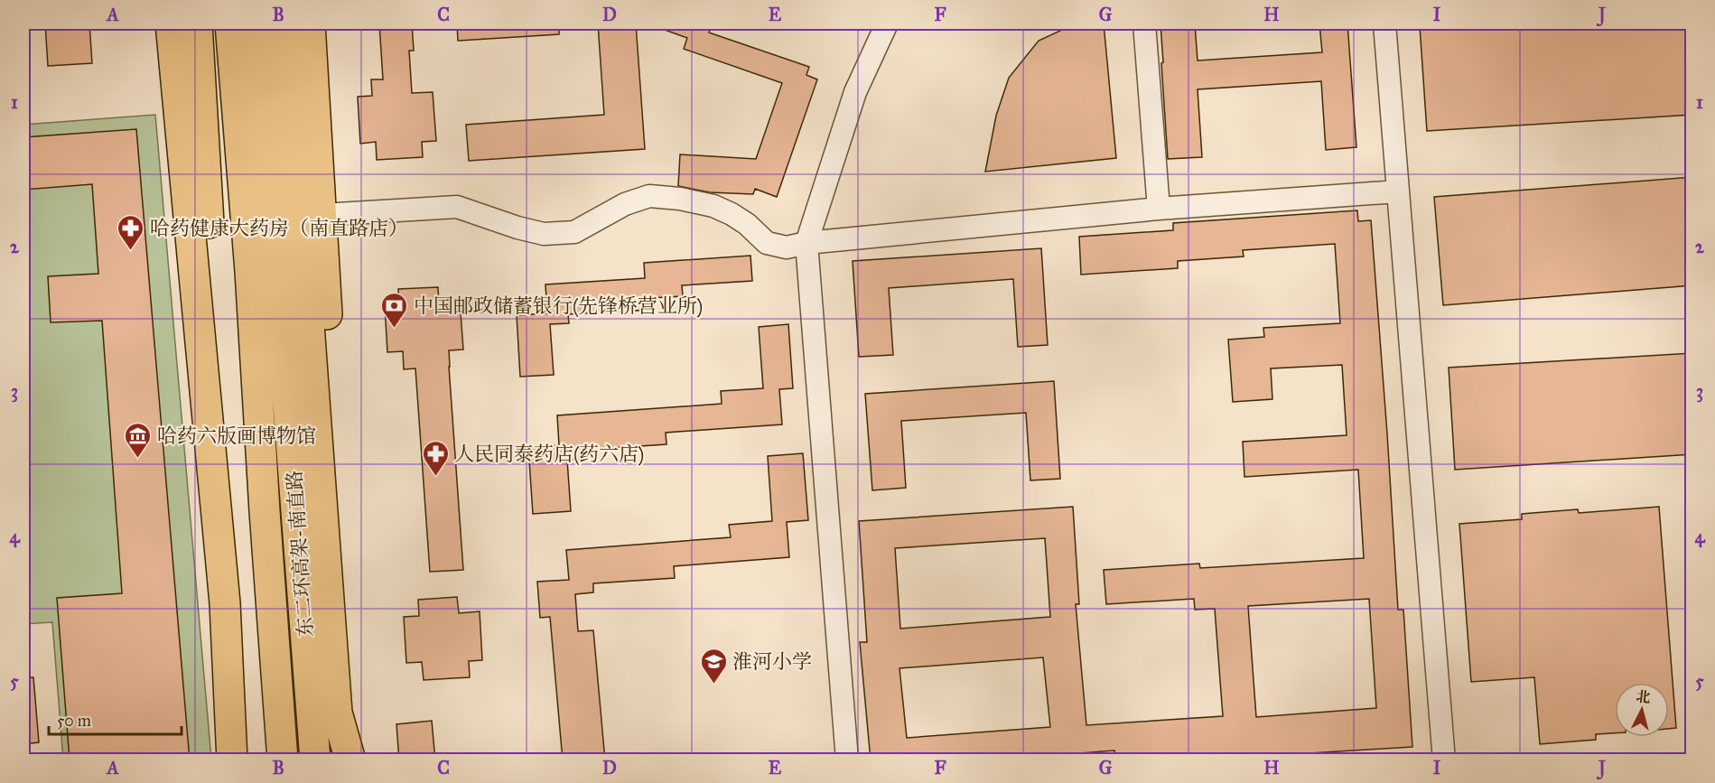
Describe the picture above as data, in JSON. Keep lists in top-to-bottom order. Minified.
{"streets":{"highway":["东二环高架-南直路"]},"places":{"pharmacy":["哈药健康大药房（南直路店）","人民同泰药店(药六店)"],"bank":["中国邮政储蓄银行(先锋桥营业所)"],"museum":["哈药六版画博物馆"],"school or university":["淮河小学"]},"scale_bar":"50 m","north":"top","grid":{"columns":["A","B","C","D","E","F","G","H","I","J"],"rows":["1","2","3","4","5"]}}
